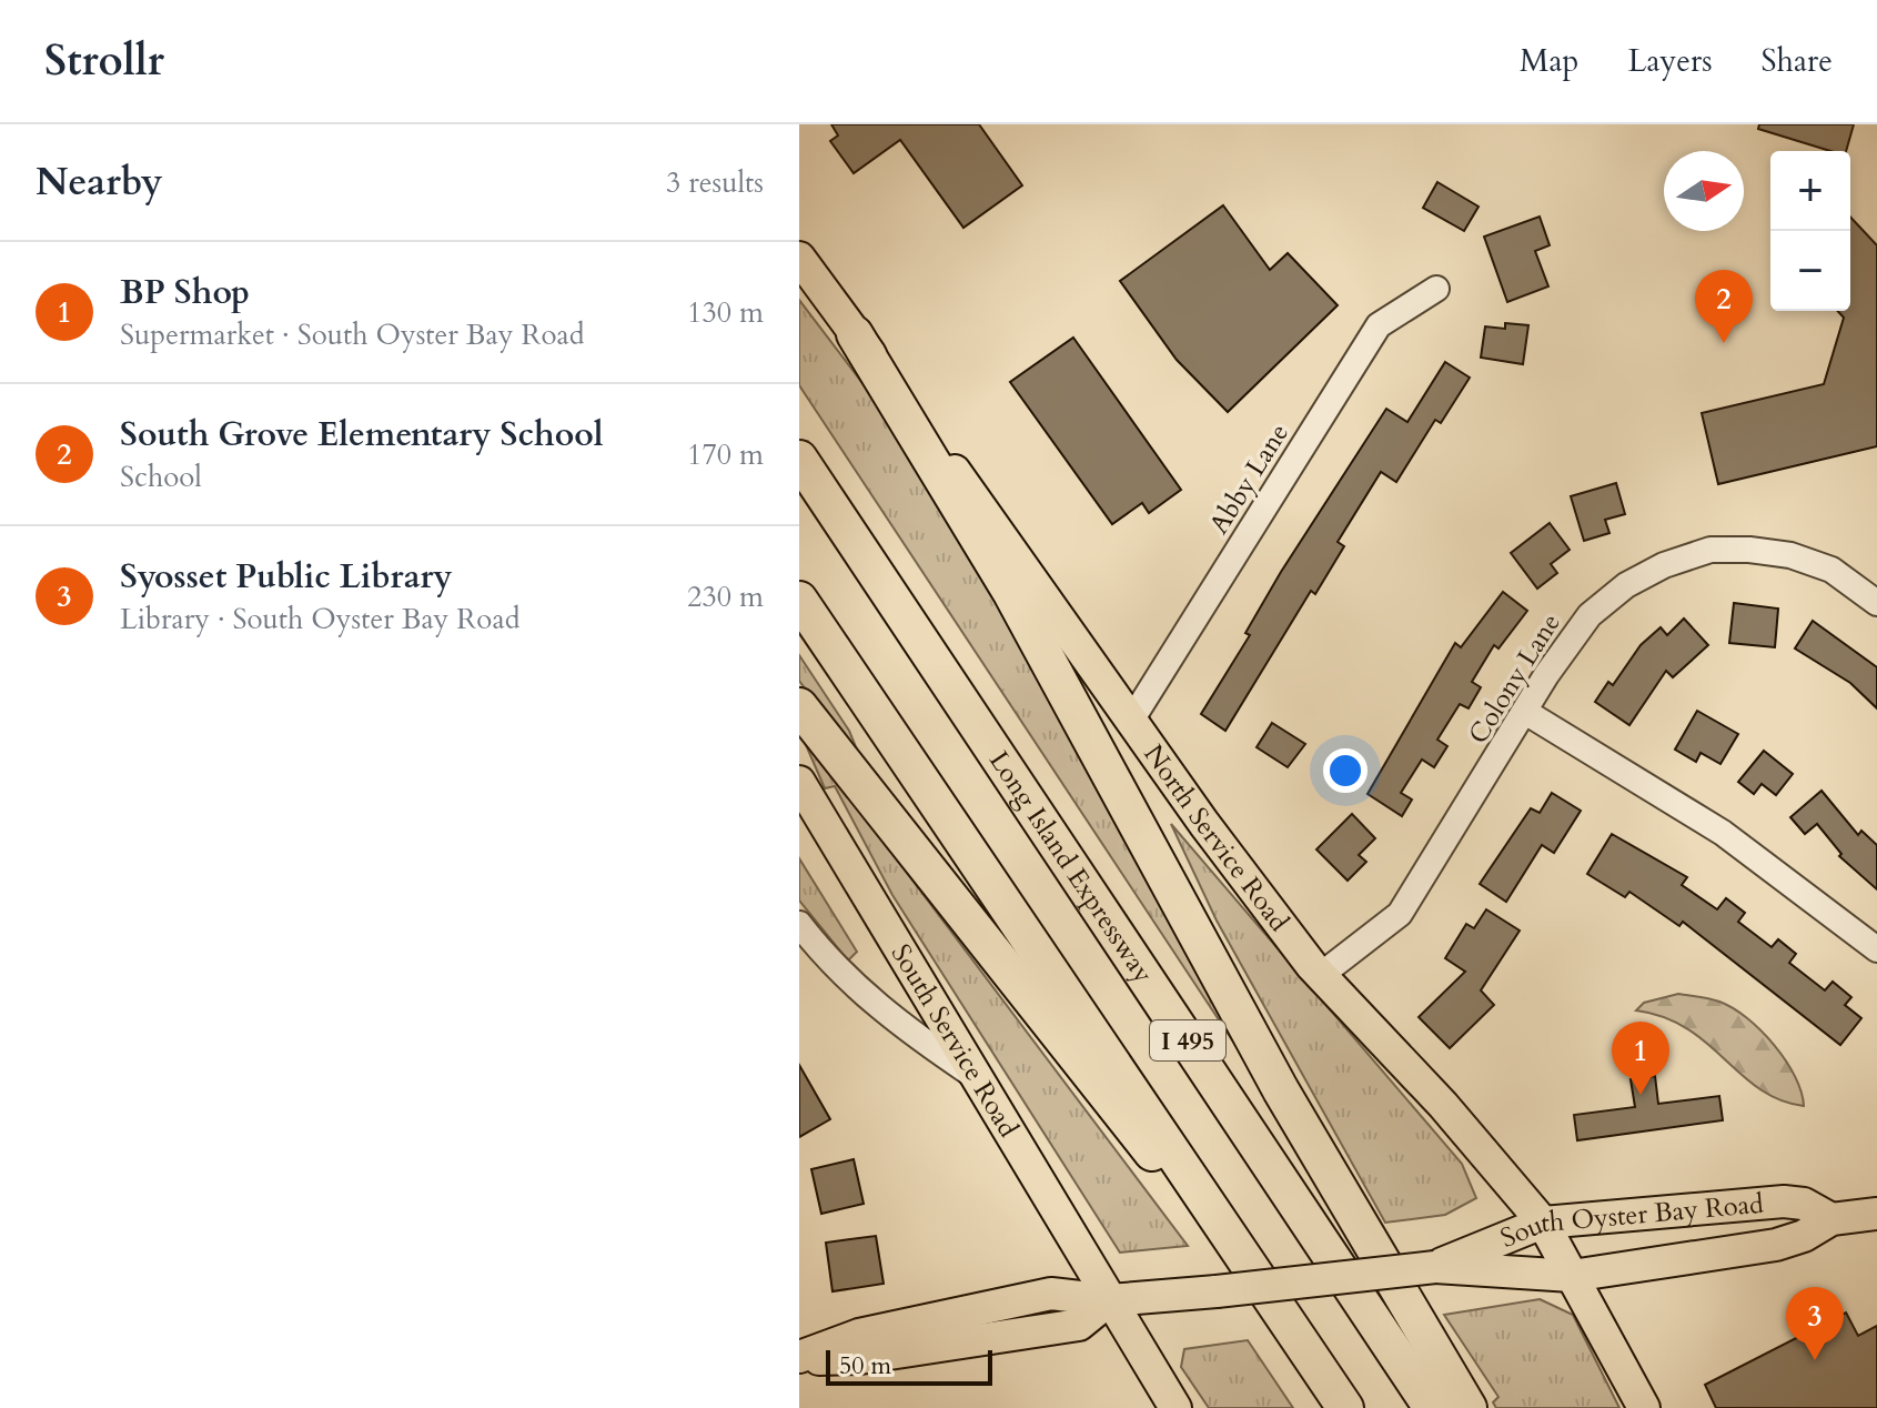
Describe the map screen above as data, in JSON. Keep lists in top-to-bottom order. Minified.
{"streets":{"highway":["Long Island Expressway","I 495"],"main road":["North Service Road","South Service Road","South Oyster Bay Road"],"street":["Abby Lane","Colony Lane"]},"crossings":[["Abby Lane","North Service Road"],["Colony Lane","North Service Road"],["North Service Road","South Oyster Bay Road"],["South Service Road","South Oyster Bay Road"]],"scale_bar":"50 m","north":"right","page":{"header":"Strollr","nav":["Map","Layers","Share"],"heading":["Nearby","3 results"],"map_buttons":["+","−"],"list":[{"mark":"1","name":"BP Shop","note":"Supermarket · South Oyster Bay Road","value":"130 m"},{"mark":"2","name":"South Grove Elementary School","note":"School","value":"170 m"},{"mark":"3","name":"Syosset Public Library","note":"Library · South Oyster Bay Road","value":"230 m"}],"pins":["2","1","3"],"scale":"50 m"}}
